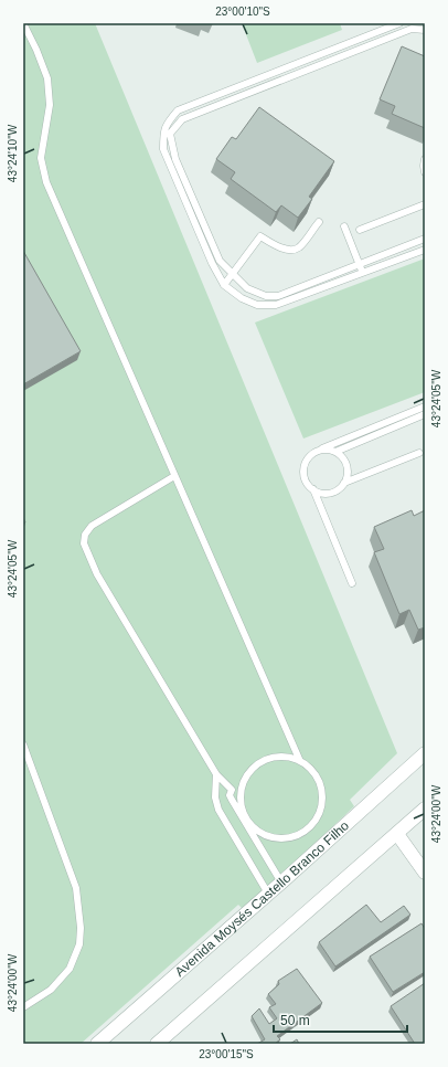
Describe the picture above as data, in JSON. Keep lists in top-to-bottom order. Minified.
{"streets":{"street":["Avenida Moysés Castello Branco Filho"]},"scale_bar":"50 m","coordinates":["23°00'10\"S","43°24'10\"W","43°24'05\"W","43°24'00\"W","23°00'15\"S"]}
